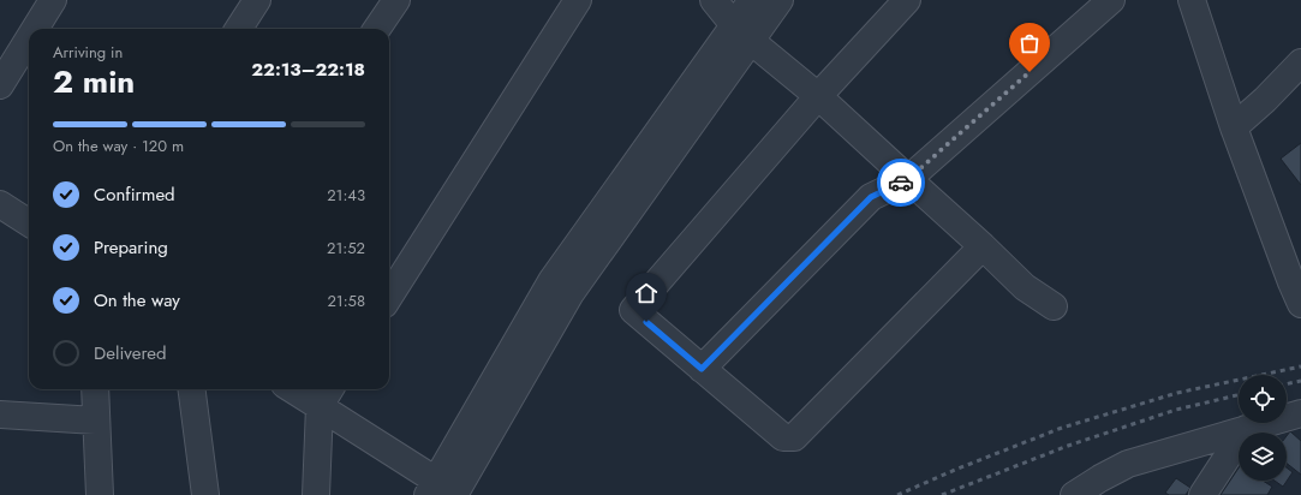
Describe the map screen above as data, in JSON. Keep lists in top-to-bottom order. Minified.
{"page":{"heading":["2 min","Arriving in","22:13–22:18"],"bar":"On the way · 120 m","list":[["Confirmed","21:43"],["Preparing","21:52"],["On the way","21:58"],"Delivered"]}}
